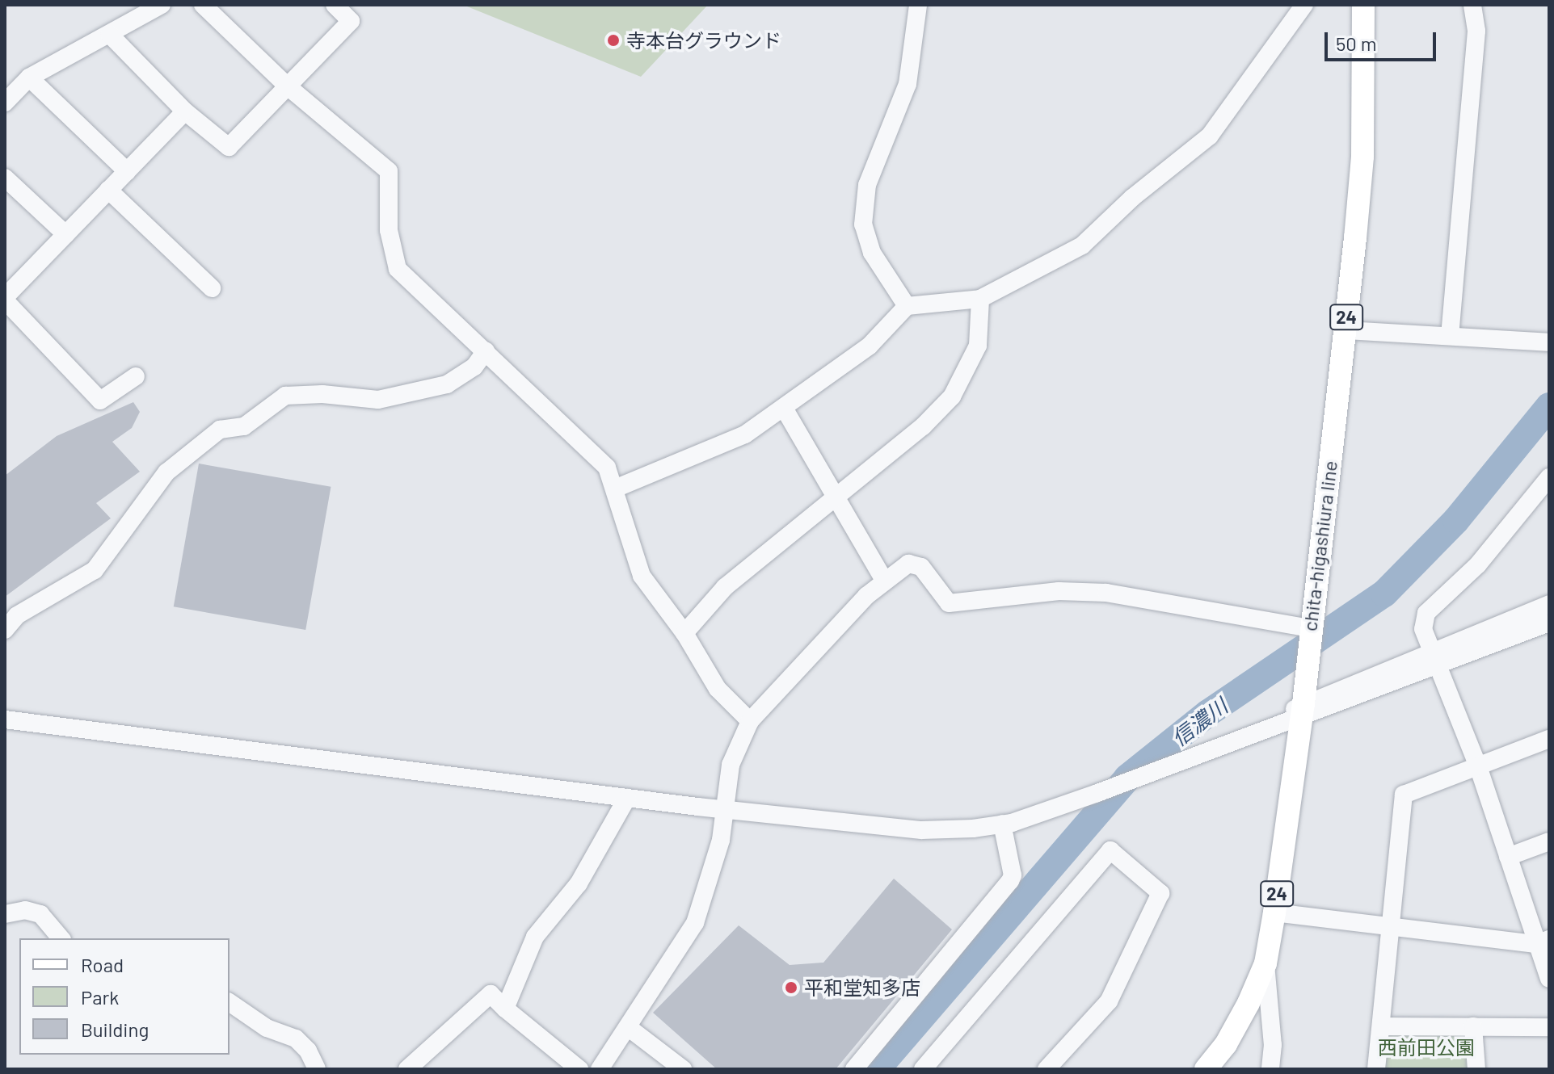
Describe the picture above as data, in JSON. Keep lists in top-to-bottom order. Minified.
{"streets":{"main road":["24","chita-higashiura line"]},"water":["信濃川"],"parks":["西前田公園"],"places":["寺本台グラウンド","平和堂知多店"],"legend":["Road","Park","Building"],"scale_bar":"50 m"}
